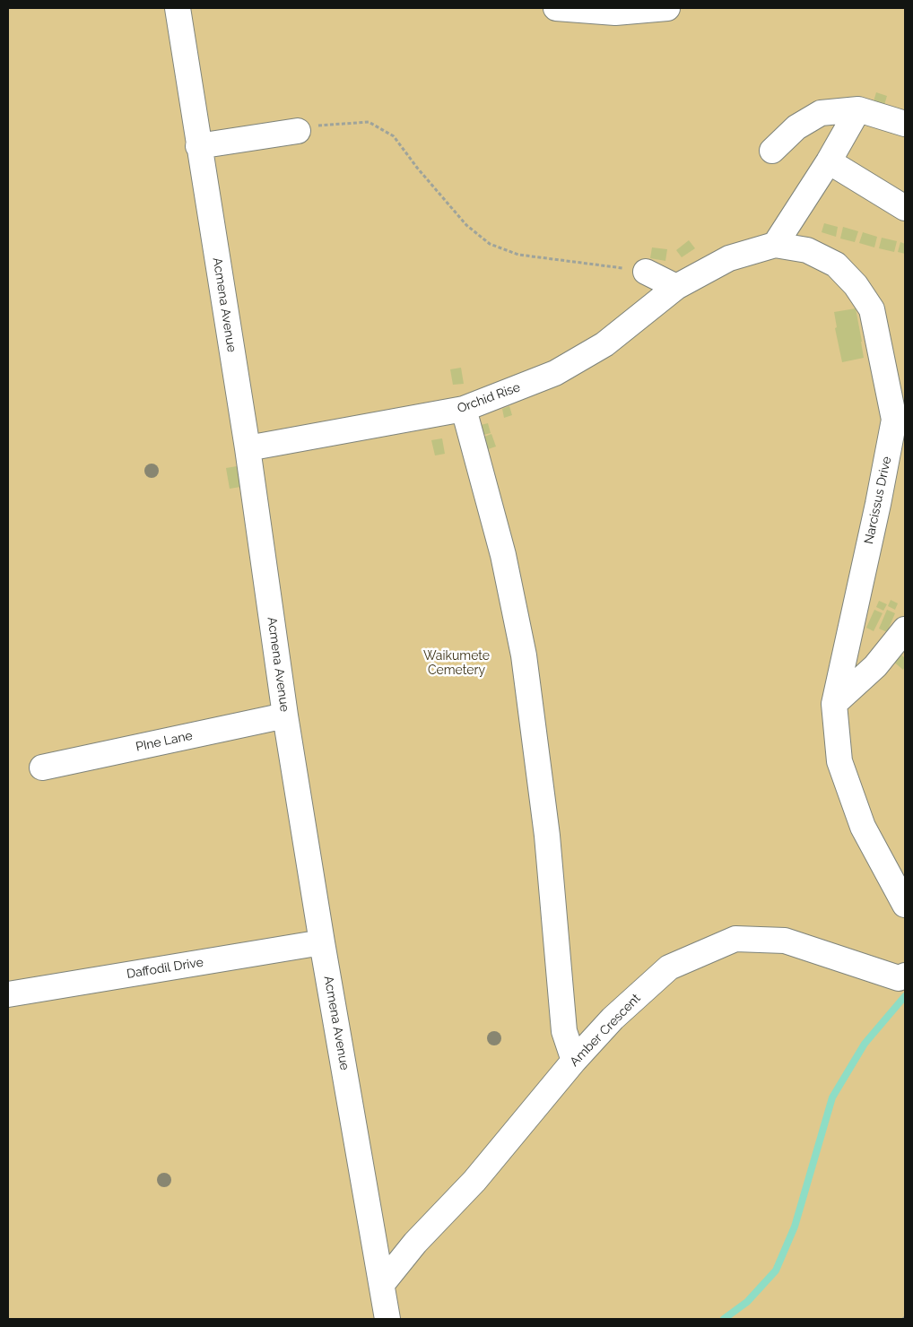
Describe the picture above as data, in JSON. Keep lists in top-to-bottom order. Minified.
{"streets":{"lane":["Acmena Avenue","Orchid Rise","Narcissus Drive","PIne Lane","Daffodil Drive","Amber Crescent"]},"crossings":[["Acmena Avenue","Orchid Rise"],["Acmena Avenue","PIne Lane"],["Acmena Avenue","Daffodil Drive"],["Acmena Avenue","Amber Crescent"],["Orchid Rise","Narcissus Drive"]],"parks":["Waikumete Cemetery"]}
